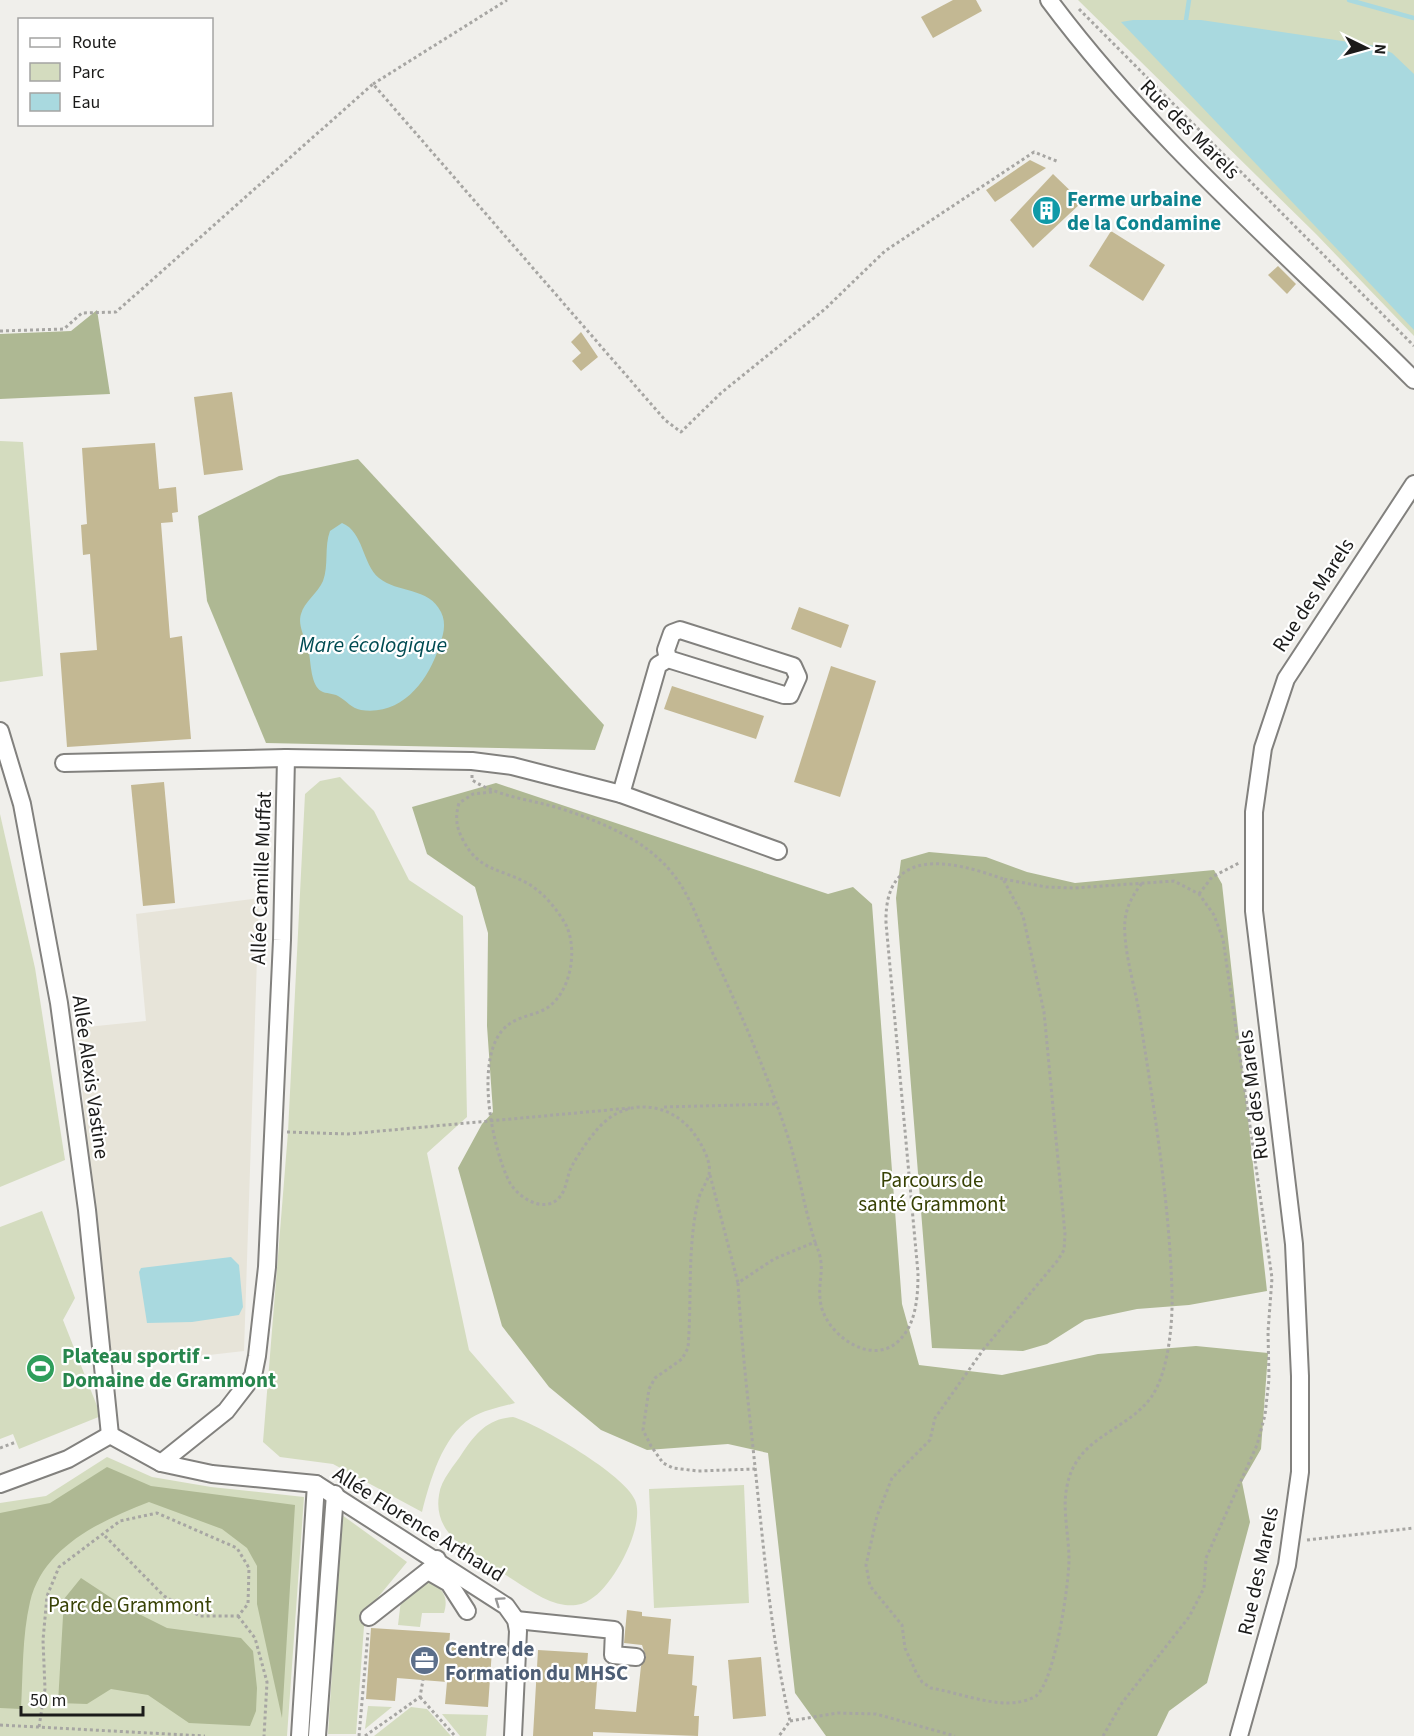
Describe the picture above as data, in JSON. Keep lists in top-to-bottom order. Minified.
{"streets":{"street":["Rue des Marels","Allée Camille Muffat","Allée Alexis Vastine","Allée Florence Arthaud"]},"crossings":[["Allée Camille Muffat","Allée Florence Arthaud"],["Allée Alexis Vastine","Allée Florence Arthaud"]],"water":["Mare écologique"],"parks":["Parcours de santé Grammont","Parc de Grammont"],"places":{"building":["Ferme urbaine de la Condamine"],"sports":["Plateau sportif - Domaine de Grammont"],"office":["Centre de Formation du MHSC"]},"legend":["Route","Parc","Eau"],"scale_bar":"50 m","north":"right"}
